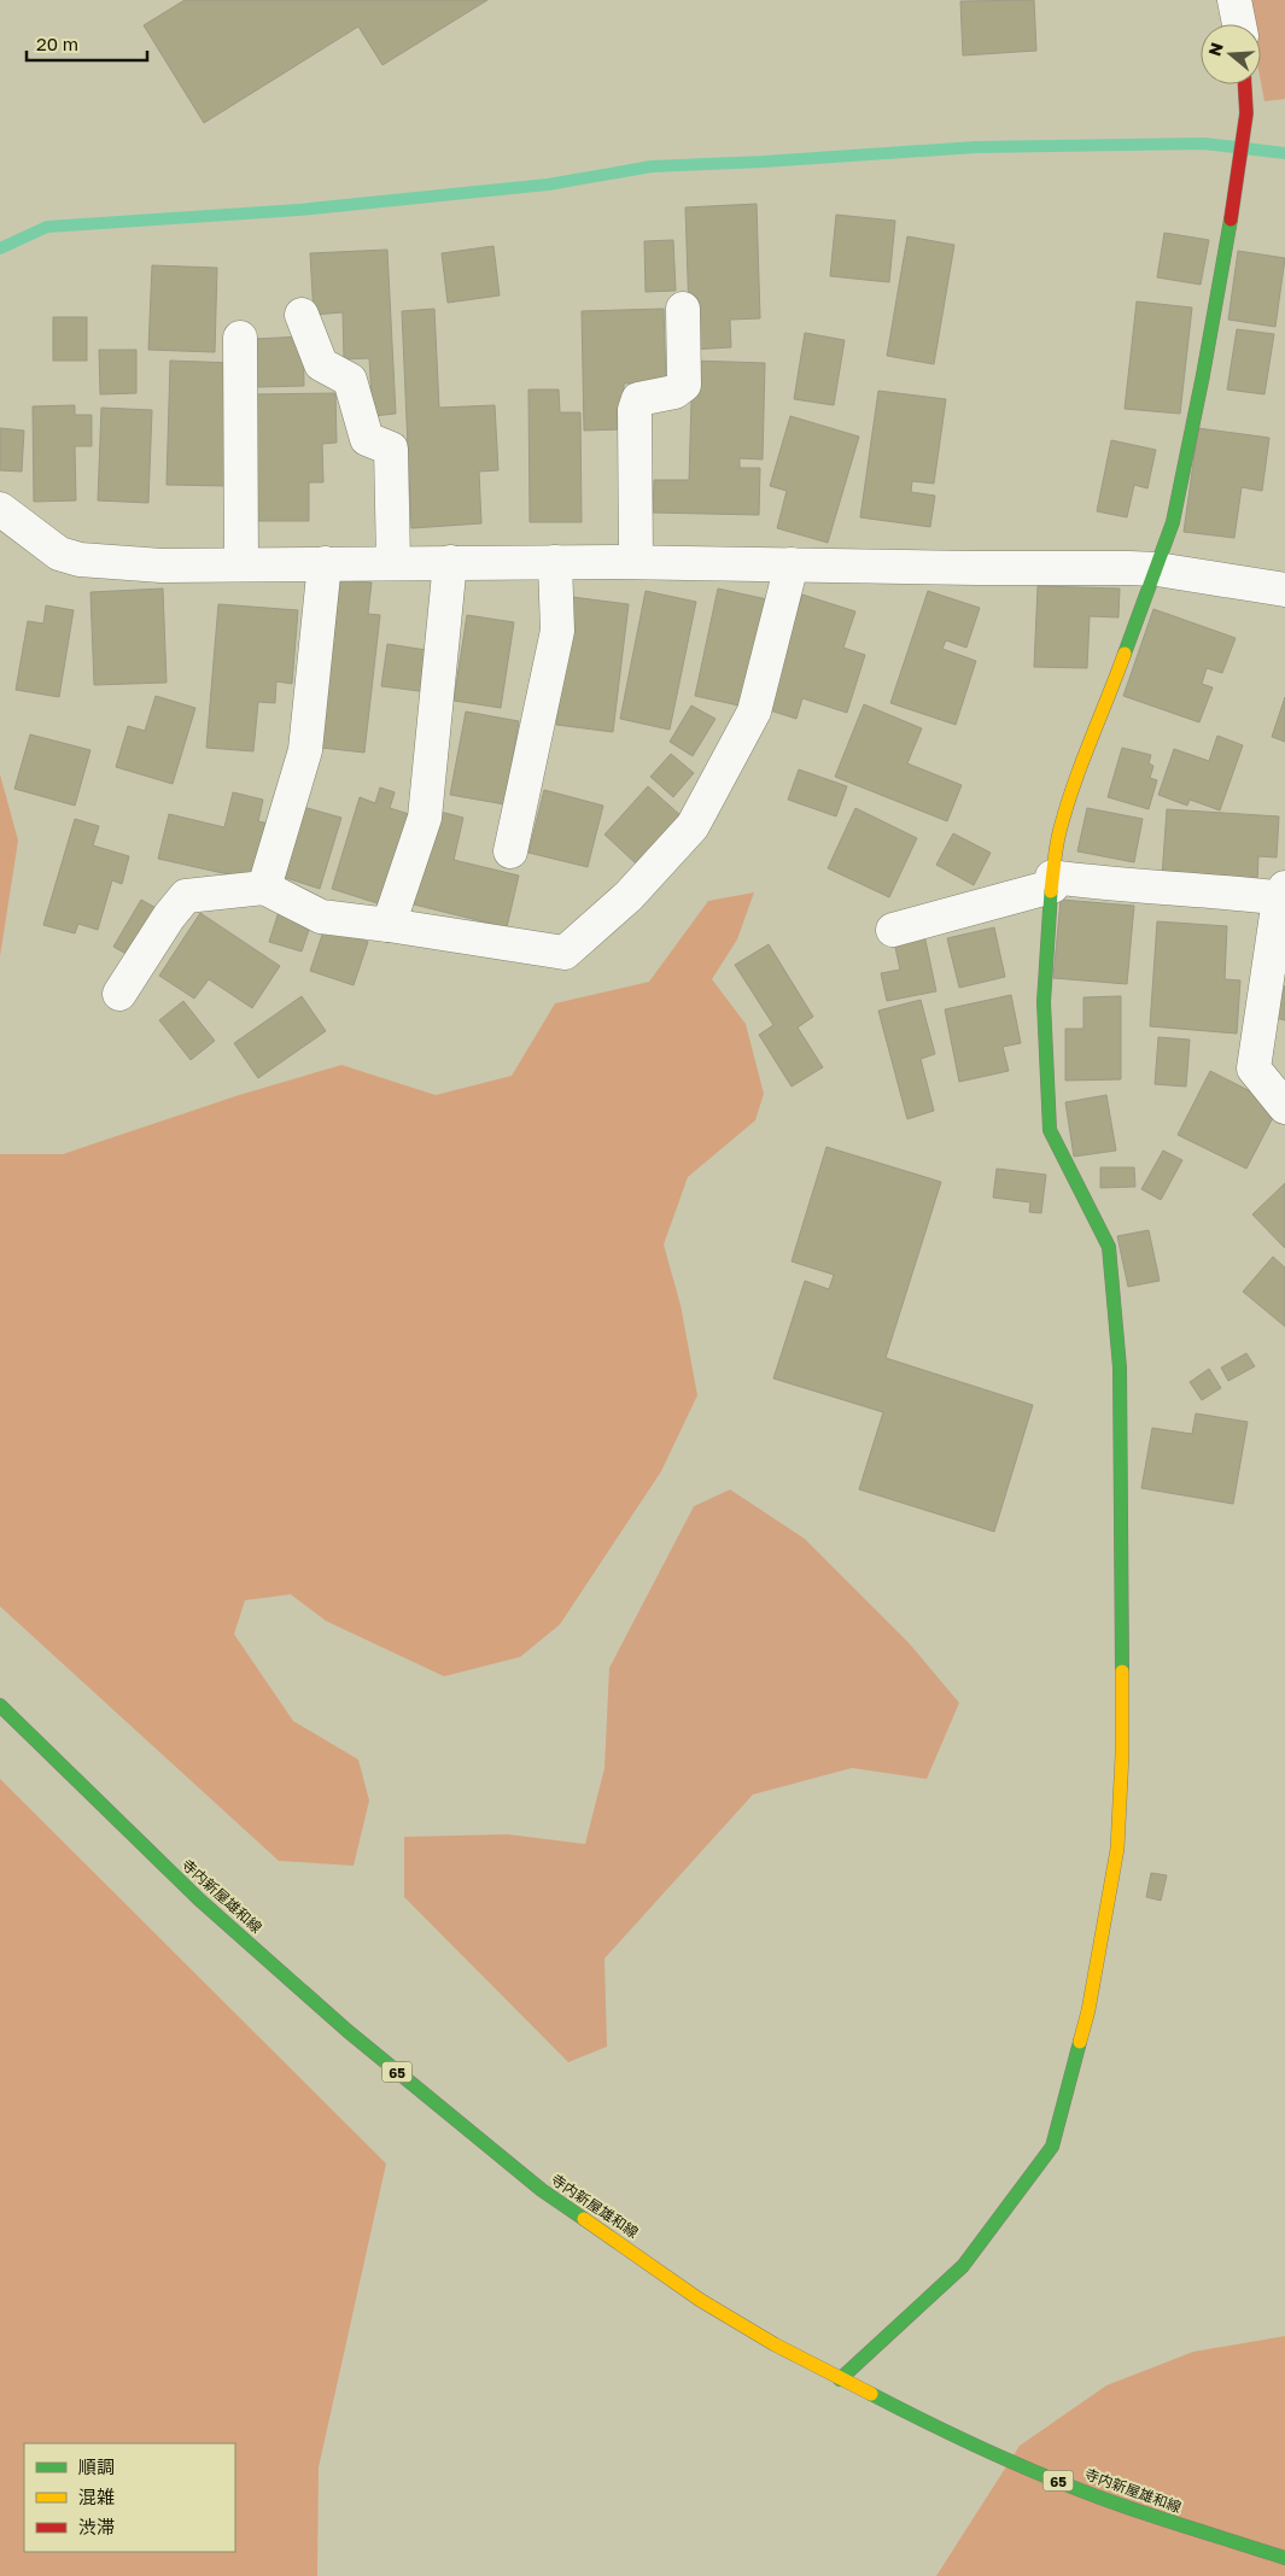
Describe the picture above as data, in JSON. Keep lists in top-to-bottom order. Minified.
{"streets":{"street":["寺内新屋雄和線","65"]},"legend":["順調","混雑","渋滞"],"scale_bar":"20 m","north":"left"}
